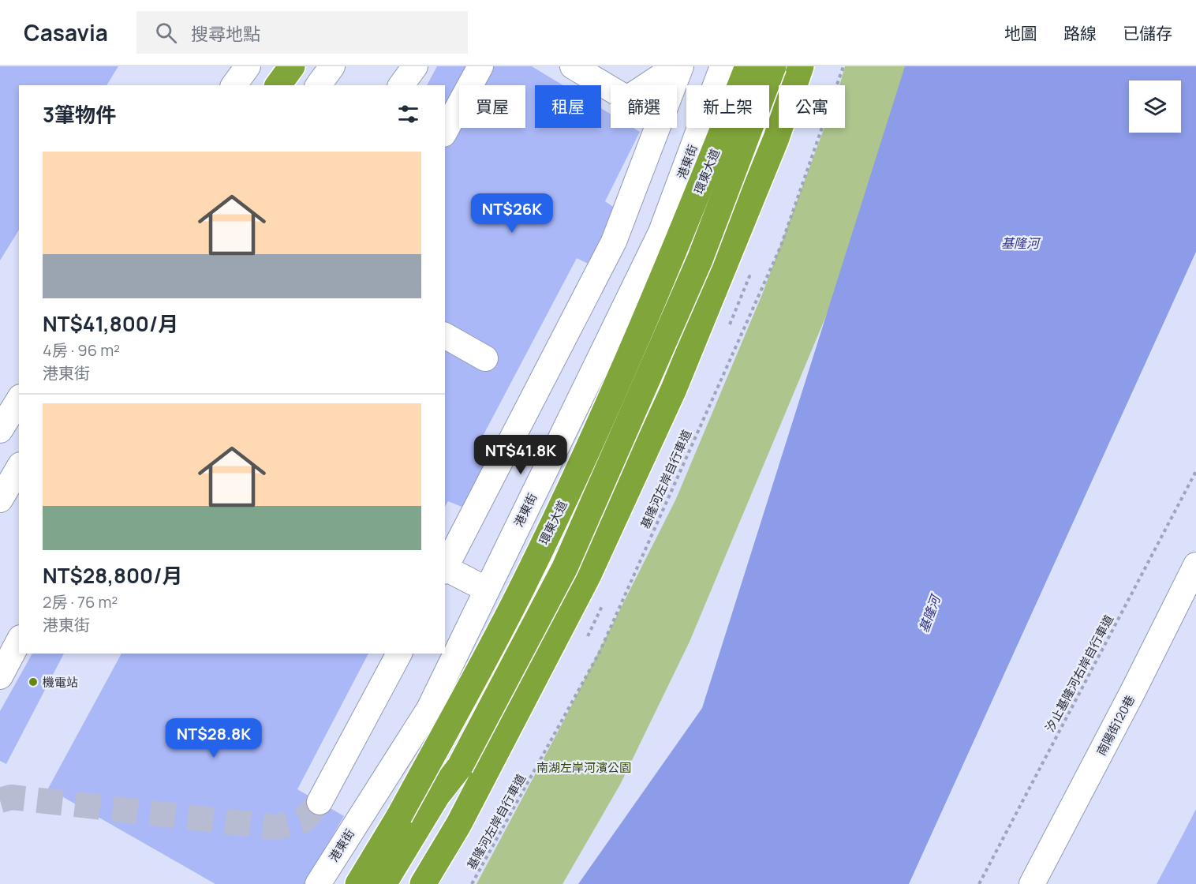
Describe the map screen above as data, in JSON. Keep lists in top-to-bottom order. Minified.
{"streets":{"highway":["環東大道"],"street":["港東街","南陽街120巷"],"path":["基隆河左岸自行車道","汐止基隆河右岸自行車道"]},"water":["基隆河"],"parks":["南湖左岸河濱公園"],"places":["機電站"],"page":{"header":"Casavia","search":"搜尋地點","nav":["地圖","路線","已儲存"],"chip":["買屋","租屋","篩選","新上架","公寓"],"heading":"3筆物件","list":[{"name":"NT$41,800/月","note":"4房 · 96 m² · 港東街"},{"name":"NT$28,800/月","note":"2房 · 76 m² · 港東街"}],"price":["NT$26K","NT$41.8K","NT$28.8K"]}}
